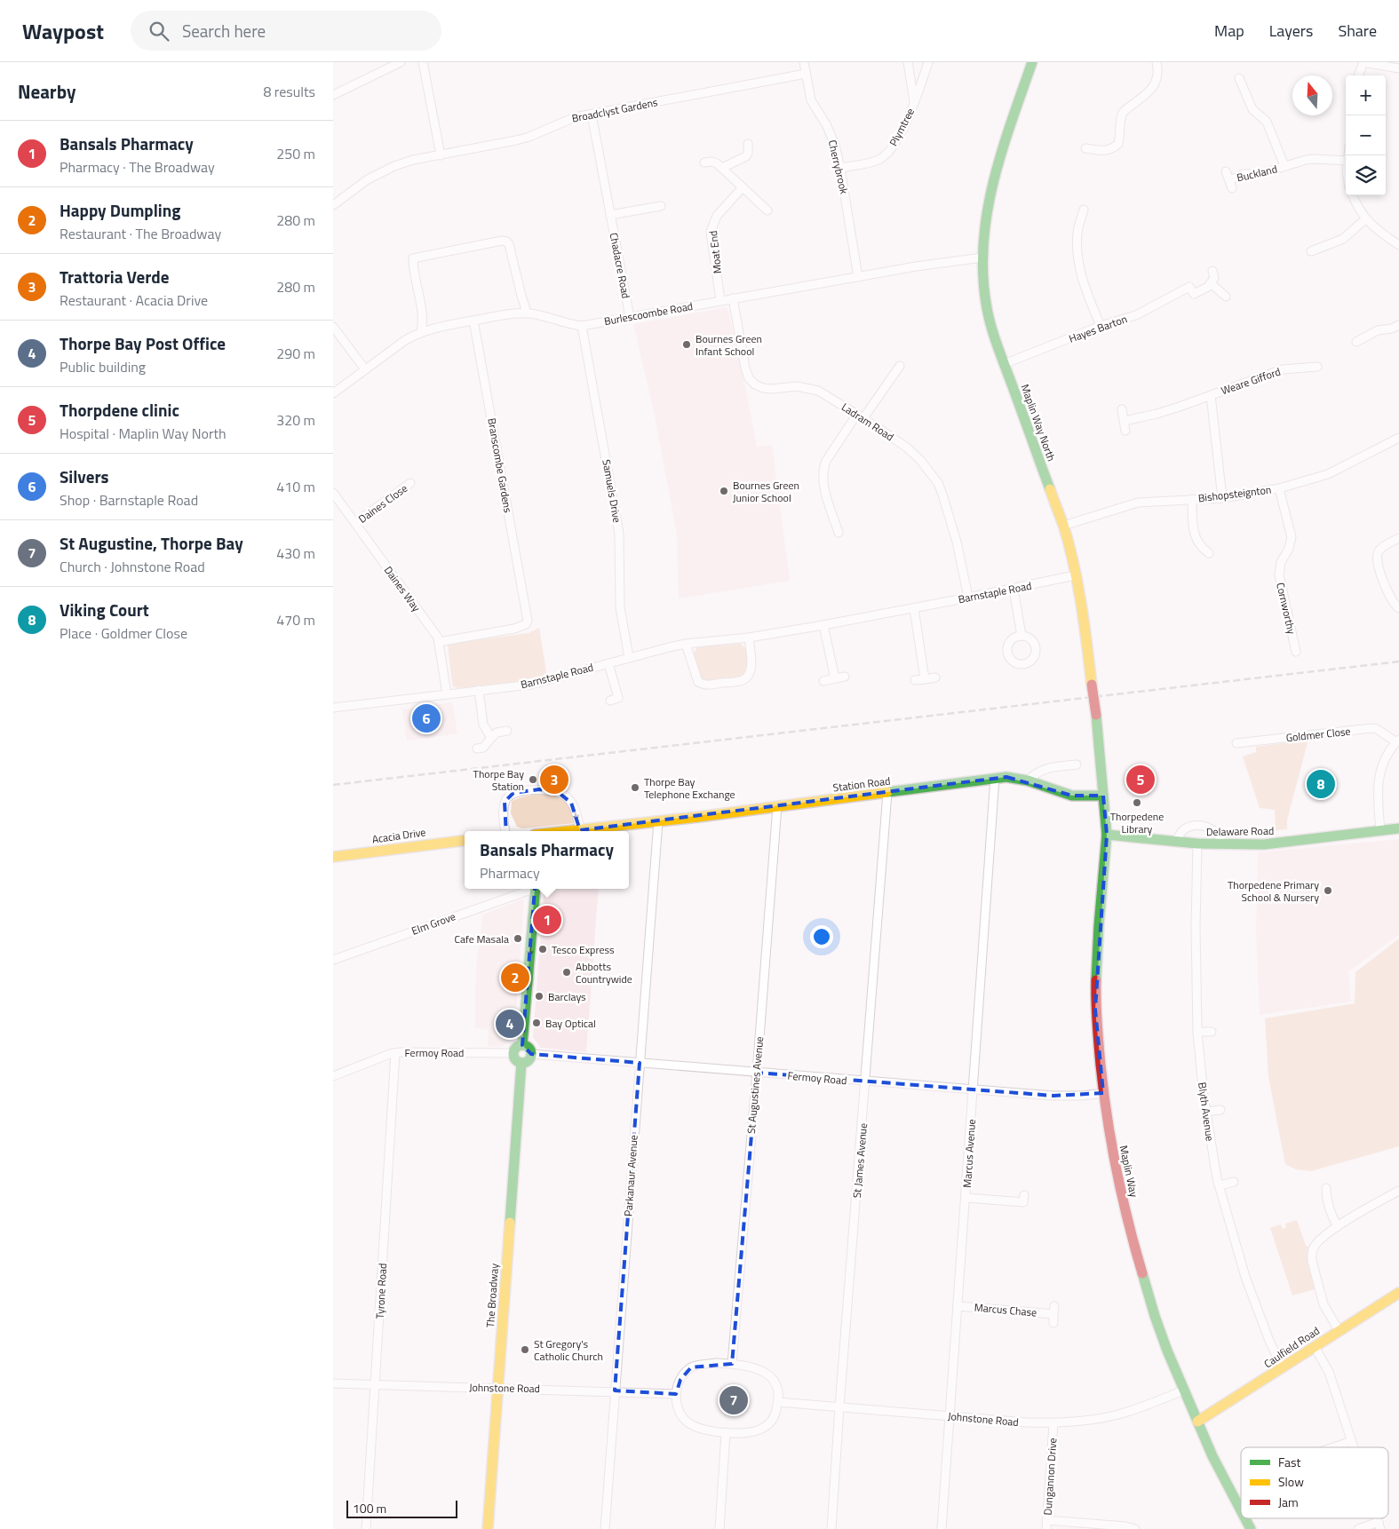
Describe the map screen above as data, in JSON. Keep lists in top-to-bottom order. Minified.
{"streets":{"street":["Broadclyst Gardens","Plymtree","Cherrybrook","Buckland","Moat End","Chadacre Road","Burlescoombe Road","Hayes Barton","Weare Gifford","Ladram Road","Maplin Way North","Branscombe Gardens","Samuels Drive","Bishopsteignton","Daines Close","Daines Way","Barnstaple Road","Cornworthy","Goldmer Close","Station Road","Delaware Road","Acacia Drive","Elm Grove","Fermoy Road","St Augustines Avenue","Blyth Avenue","Marcus Avenue","St James Avenue","Maplin Way","Parkanaur Avenue","Tyrone Road","The Broadway","Marcus Chase","Caulfield Road","Johnstone Road","Dungannon Drive"]},"crossings":[["Broadclyst Gardens","Cherrybrook"],["Broadclyst Gardens","Chadacre Road"],["Plymtree","Cherrybrook"],["Cherrybrook","Burlescoombe Road"],["Moat End","Burlescoombe Road"],["Chadacre Road","Burlescoombe Road"],["Burlescoombe Road","Ladram Road"],["Burlescoombe Road","Maplin Way North"],["Burlescoombe Road","Branscombe Gardens"],["Burlescoombe Road","Samuels Drive"],["Hayes Barton","Maplin Way North"],["Weare Gifford","Bishopsteignton"],["Ladram Road","Barnstaple Road"],["Maplin Way North","Bishopsteignton"],["Maplin Way North","Barnstaple Road"],["Maplin Way North","Station Road"],["Maplin Way North","Maplin Way"],["Branscombe Gardens","Daines Way"],["Samuels Drive","Barnstaple Road"],["Bishopsteignton","Cornworthy"],["Daines Close","Daines Way"],["Daines Way","Barnstaple Road"],["Station Road","St Augustines Avenue"],["Station Road","Marcus Avenue"],["Station Road","St James Avenue"],["Station Road","Maplin Way"],["Station Road","Parkanaur Avenue"],["Delaware Road","Blyth Avenue"],["Delaware Road","Maplin Way"],["Fermoy Road","St Augustines Avenue"],["Fermoy Road","Marcus Avenue"],["Fermoy Road","St James Avenue"],["Fermoy Road","Maplin Way"],["Fermoy Road","Parkanaur Avenue"],["Fermoy Road","Tyrone Road"],["Fermoy Road","The Broadway"],["St Augustines Avenue","Johnstone Road"],["Blyth Avenue","Caulfield Road"],["Marcus Avenue","Marcus Chase"],["Marcus Avenue","Johnstone Road"],["St James Avenue","Johnstone Road"],["Maplin Way","Caulfield Road"],["Maplin Way","Johnstone Road"],["Parkanaur Avenue","Johnstone Road"],["Tyrone Road","Johnstone Road"],["The Broadway","Johnstone Road"],["Johnstone Road","Dungannon Drive"]],"places":["Bournes Green Infant School","Bournes Green Junior School","Thorpe Bay Station","Thorpe Bay Telephone Exchange","Thorpedene Library","Thorpedene Primary School & Nursery","Cafe Masala","Tesco Express","Abbotts Countrywide","Barclays","Bay Optical","St Gregory's Catholic Church"],"legend":["Fast","Slow","Jam"],"scale_bar":"100 m","north":"top","page":{"header":"Waypost","search":"Search here","nav":["Map","Layers","Share"],"heading":["Nearby","8 results"],"map_buttons":["+","−"],"list":[{"mark":"1","name":"Bansals Pharmacy","note":"Pharmacy · The Broadway","value":"250 m"},{"mark":"2","name":"Happy Dumpling","note":"Restaurant · The Broadway","value":"280 m"},{"mark":"3","name":"Trattoria Verde","note":"Restaurant · Acacia Drive","value":"280 m"},{"mark":"4","name":"Thorpe Bay Post Office","note":"Public building","value":"290 m"},{"mark":"5","name":"Thorpdene clinic","note":"Hospital · Maplin Way North","value":"320 m"},{"mark":"6","name":"Silvers","note":"Shop · Barnstaple Road","value":"410 m"},{"mark":"7","name":"St Augustine, Thorpe Bay","note":"Church · Johnstone Road","value":"430 m"},{"mark":"8","name":"Viking Court","note":"Place · Goldmer Close","value":"470 m"}],"pins":["6","3","5","8","1","2","4","7"],"popup":["Bansals Pharmacy","Pharmacy"],"scale":"100 m"}}
